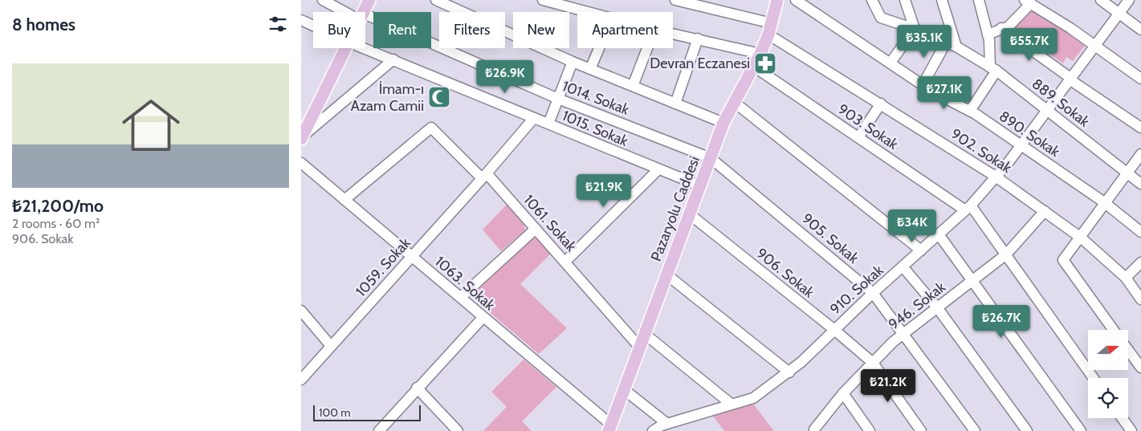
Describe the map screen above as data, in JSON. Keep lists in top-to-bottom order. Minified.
{"streets":{"main road":["Pazaryolu Caddesi"],"street":["1014. Sokak","889. Sokak","903. Sokak","1015. Sokak","890. Sokak","902. Sokak","1061. Sokak","905. Sokak","1059. Sokak","906. Sokak","1063. Sokak","910. Sokak","946. Sokak"]},"crossings":[["1014. Sokak","Pazaryolu Caddesi"],["1014. Sokak","905. Sokak"],["889. Sokak","910. Sokak"],["903. Sokak","Pazaryolu Caddesi"],["903. Sokak","910. Sokak"],["903. Sokak","946. Sokak"],["1015. Sokak","Pazaryolu Caddesi"],["890. Sokak","910. Sokak"],["902. Sokak","Pazaryolu Caddesi"],["902. Sokak","910. Sokak"],["902. Sokak","946. Sokak"],["Pazaryolu Caddesi","1061. Sokak"],["Pazaryolu Caddesi","905. Sokak"],["Pazaryolu Caddesi","906. Sokak"],["Pazaryolu Caddesi","1063. Sokak"],["1061. Sokak","1059. Sokak"],["1061. Sokak","1063. Sokak"],["905. Sokak","910. Sokak"],["905. Sokak","946. Sokak"],["1059. Sokak","1063. Sokak"],["906. Sokak","910. Sokak"],["906. Sokak","946. Sokak"]],"places":{"pharmacy":["Devran Eczanesi"],"mosque":["İmam-ı Azam Camii"]},"scale_bar":"100 m","north":"right","page":{"heading":"8 homes","chip":["Buy","Rent","Filters","New","Apartment"],"price":["₺35.1K","₺55.7K","₺26.9K","₺27.1K","₺21.9K","₺34K","₺26.7K","₺21.2K"],"list":[{"name":"₺21,200/mo","note":"2 rooms · 60 m² · 906. Sokak"}],"scale":"100 m"}}
